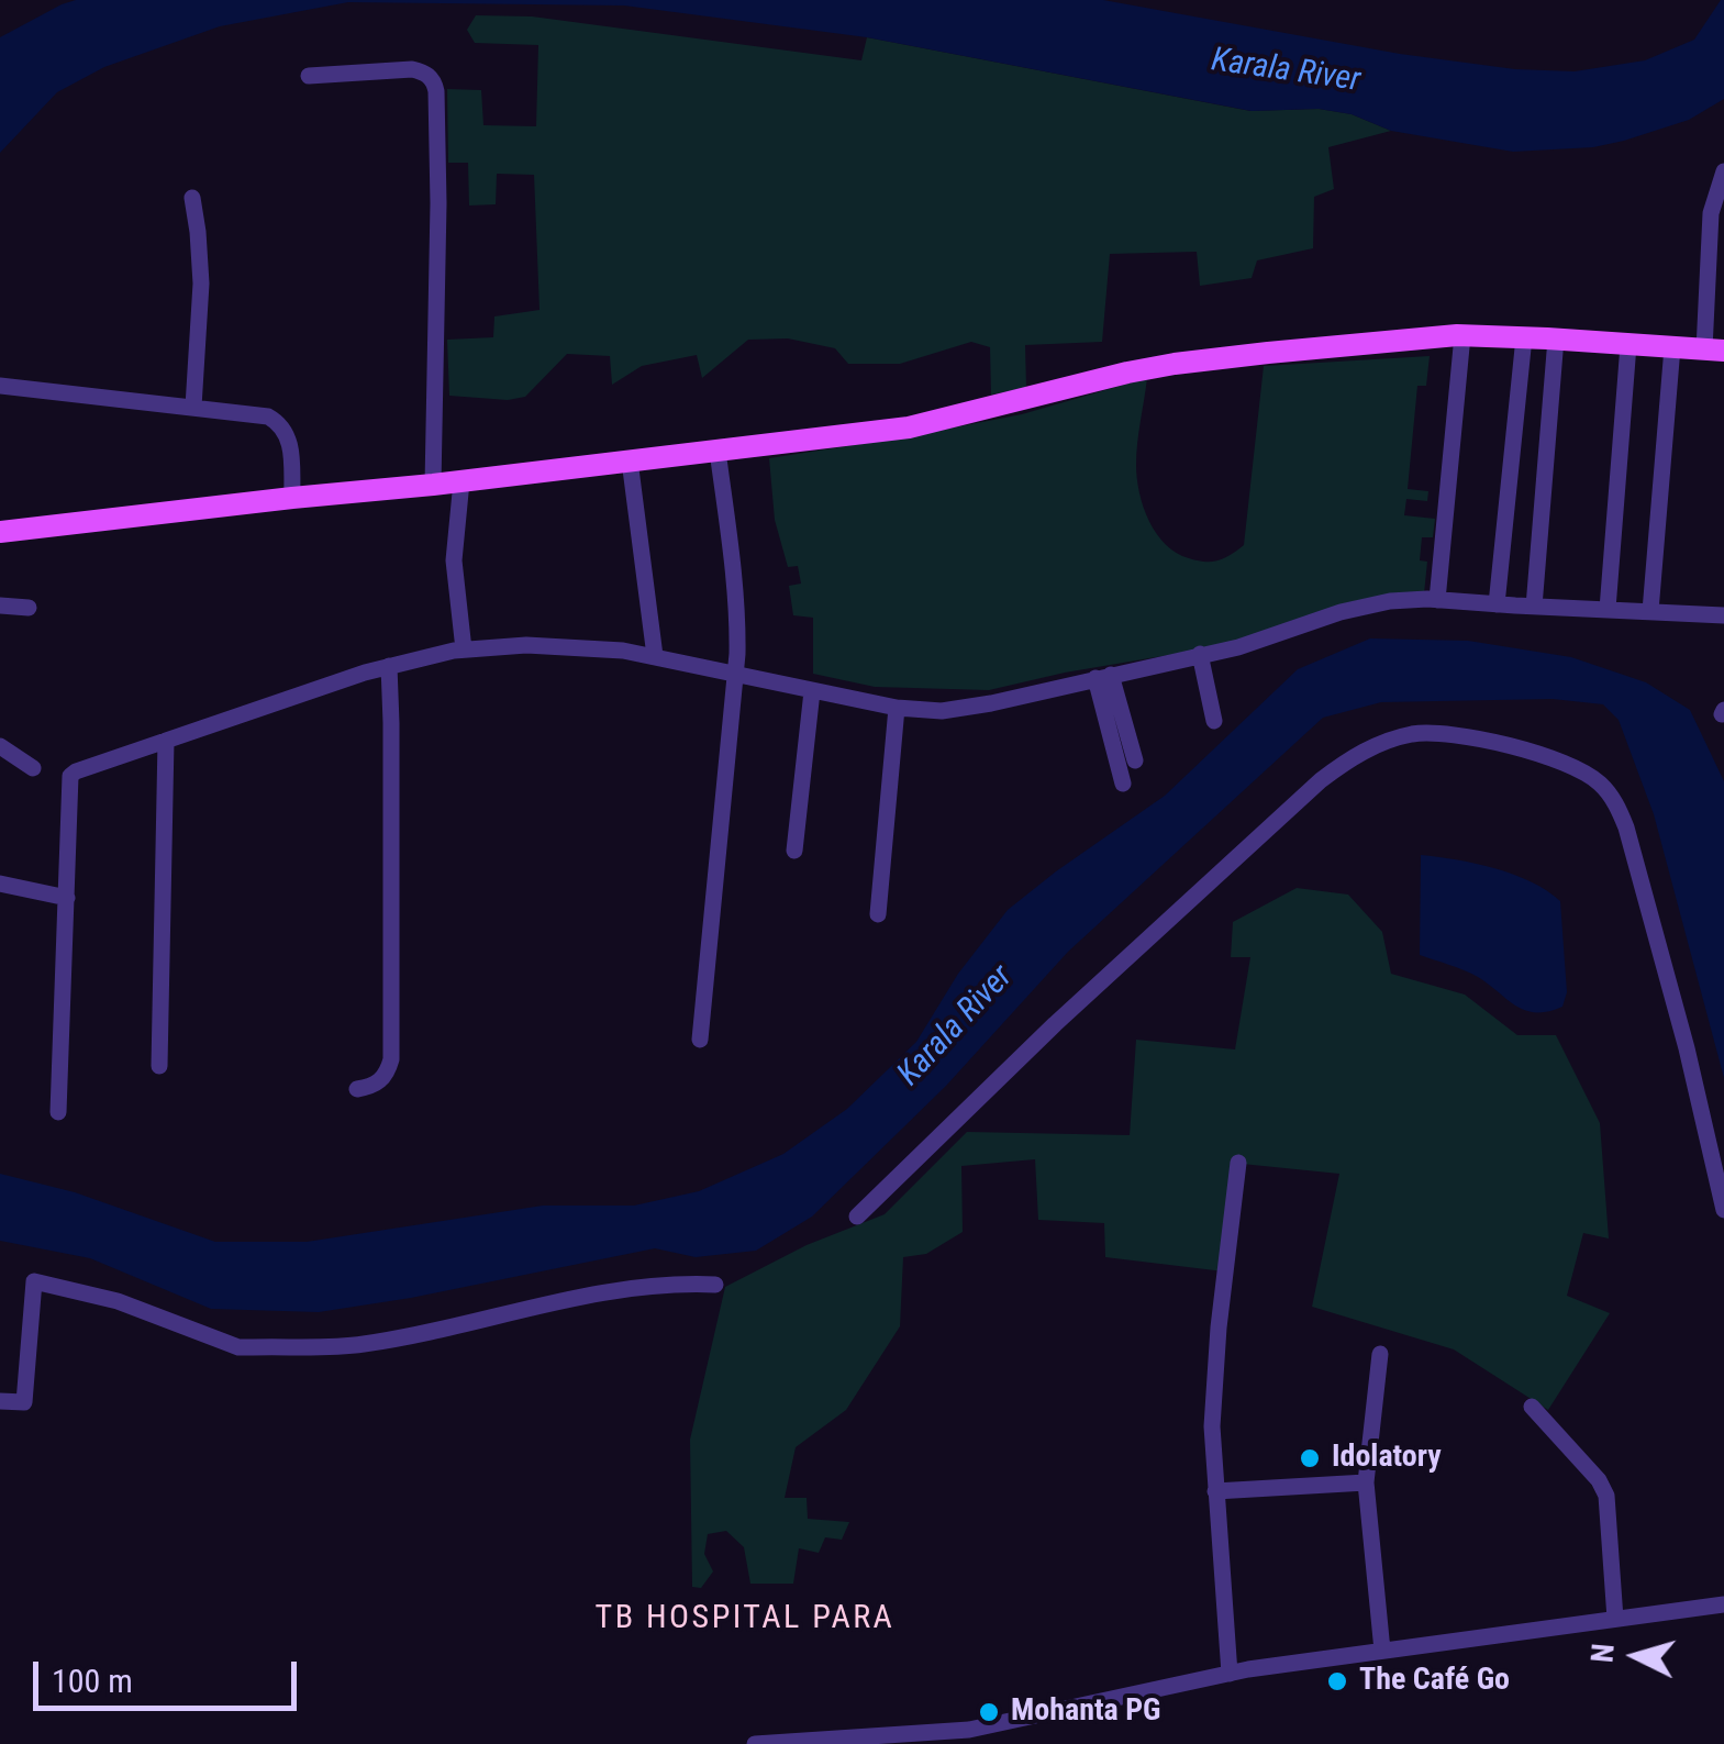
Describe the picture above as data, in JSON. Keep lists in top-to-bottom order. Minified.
{"districts":["TB HOSPITAL PARA"],"water":["Karala River"],"places":["Idolatory","The Café Go","Mohanta PG"],"scale_bar":"100 m","north":"left"}
